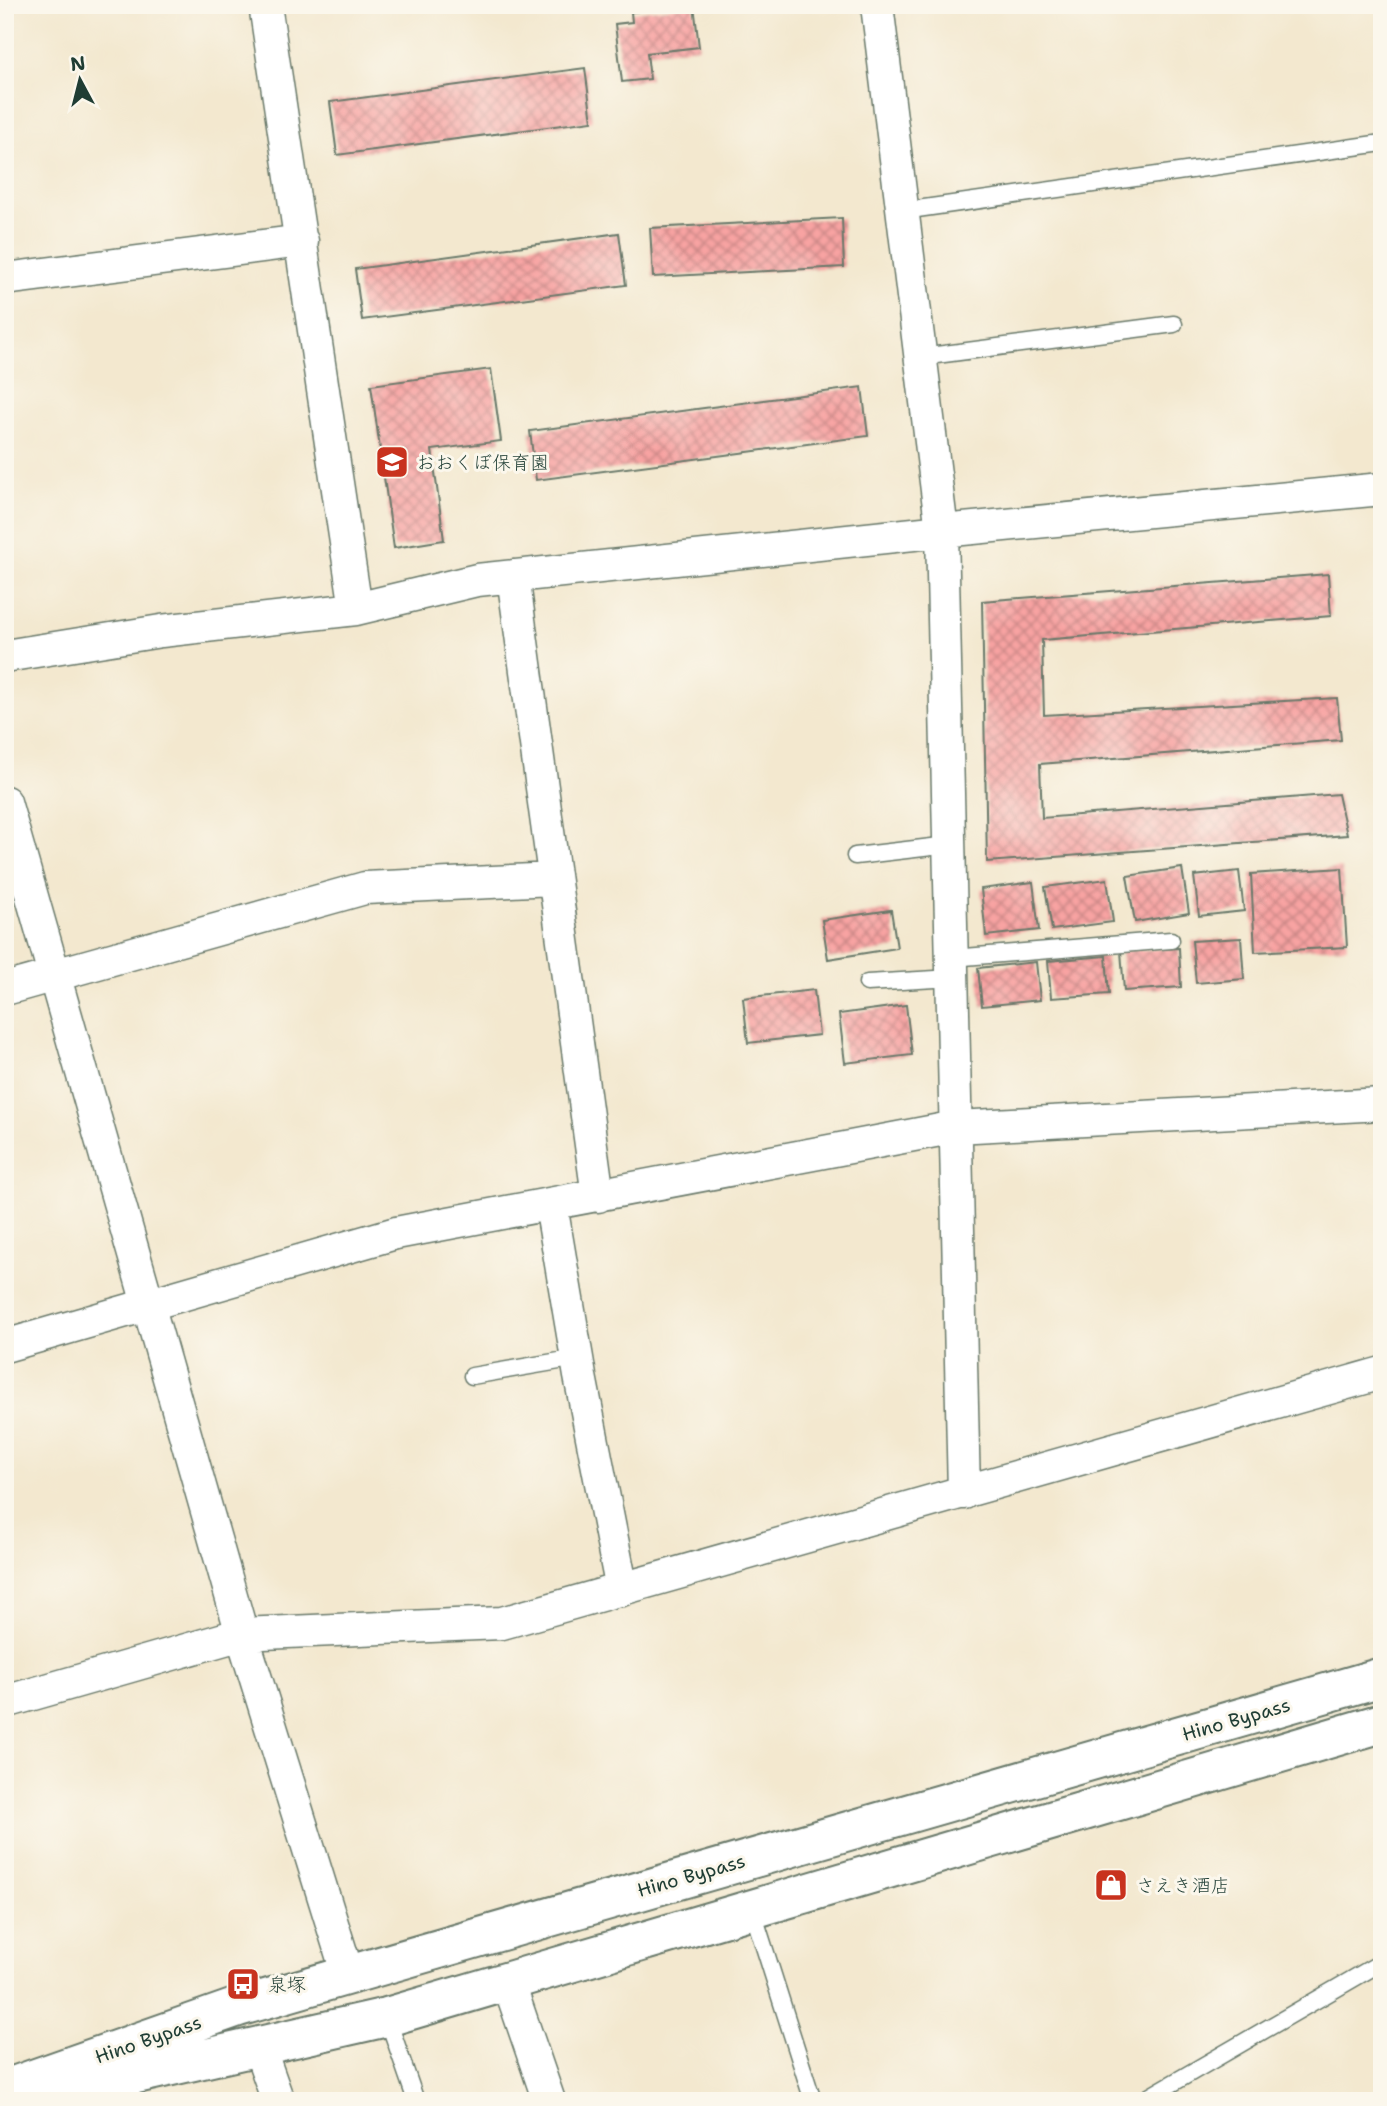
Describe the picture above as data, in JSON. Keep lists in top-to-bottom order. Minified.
{"streets":{"highway":["Hino Bypass"]},"places":{"school or university":["おおくぼ保育園"],"shop":["さえき酒店"],"bus stop":["泉塚"]},"north":"top"}
